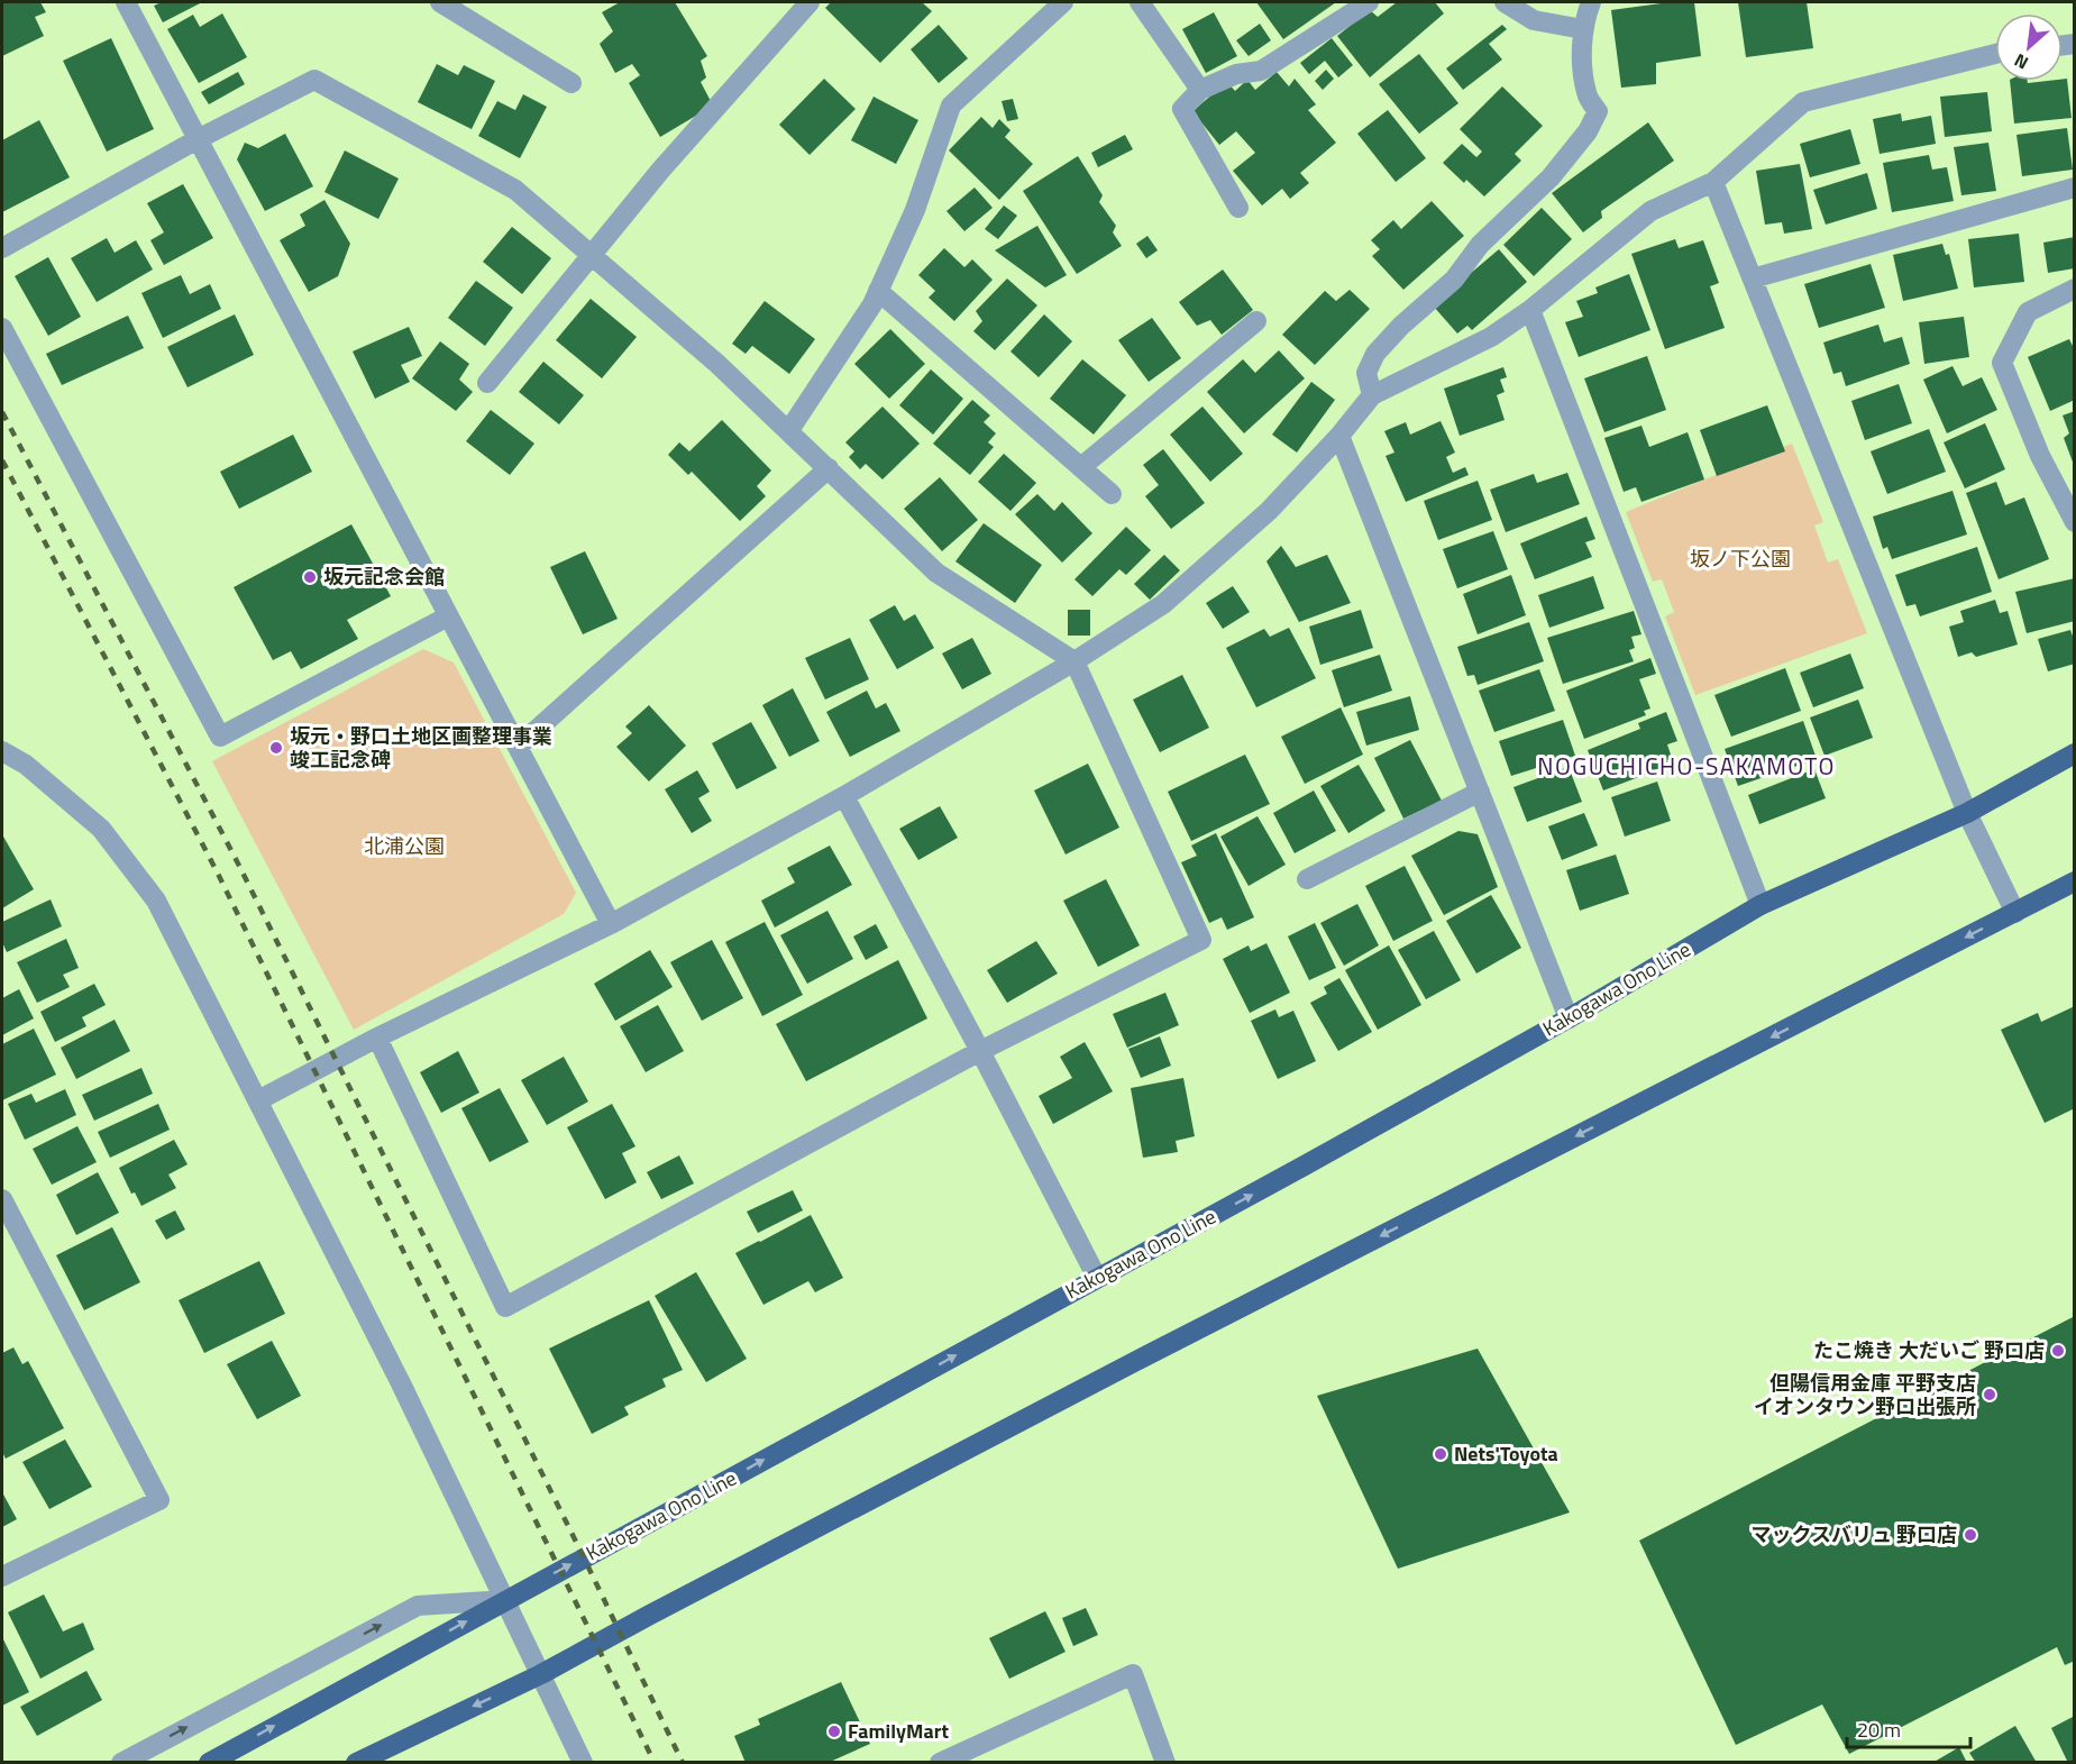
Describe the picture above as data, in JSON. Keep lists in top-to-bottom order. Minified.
{"streets":{"main road":["Kakogawa Ono Line"]},"districts":["NOGUCHICHO-SAKAMOTO"],"parks":["坂ノ下公園","北浦公園"],"places":["坂元記念会館","坂元・野口土地区画整理事業 竣工記念碑","たこ焼き 大だいご 野口店","但陽信用金庫 平野支店 イオンタウン野口出張所","Nets'Toyota","マックスバリュ 野口店","FamilyMart"],"scale_bar":"20 m","north":"bottom left"}
